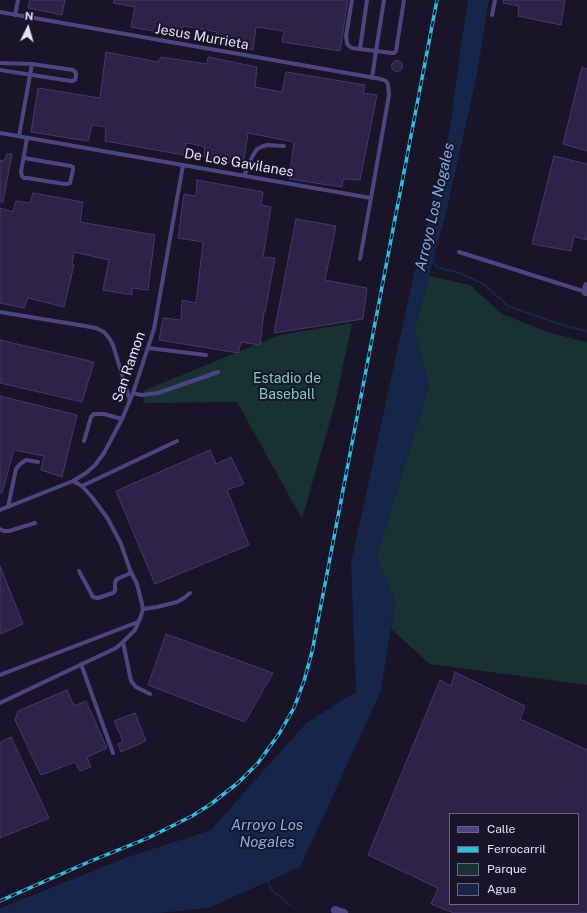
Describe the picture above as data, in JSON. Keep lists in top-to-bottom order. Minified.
{"streets":{"lane":["Jesus Murrieta","De Los Gavilanes","San Ramon"]},"crossings":[["Jesus Murrieta","De Los Gavilanes"],["De Los Gavilanes","San Ramon"]],"water":["Arroyo Los Nogales"],"parks":["Estadio de Baseball"],"legend":["Calle","Ferrocarril","Parque","Agua"],"north":"top"}
